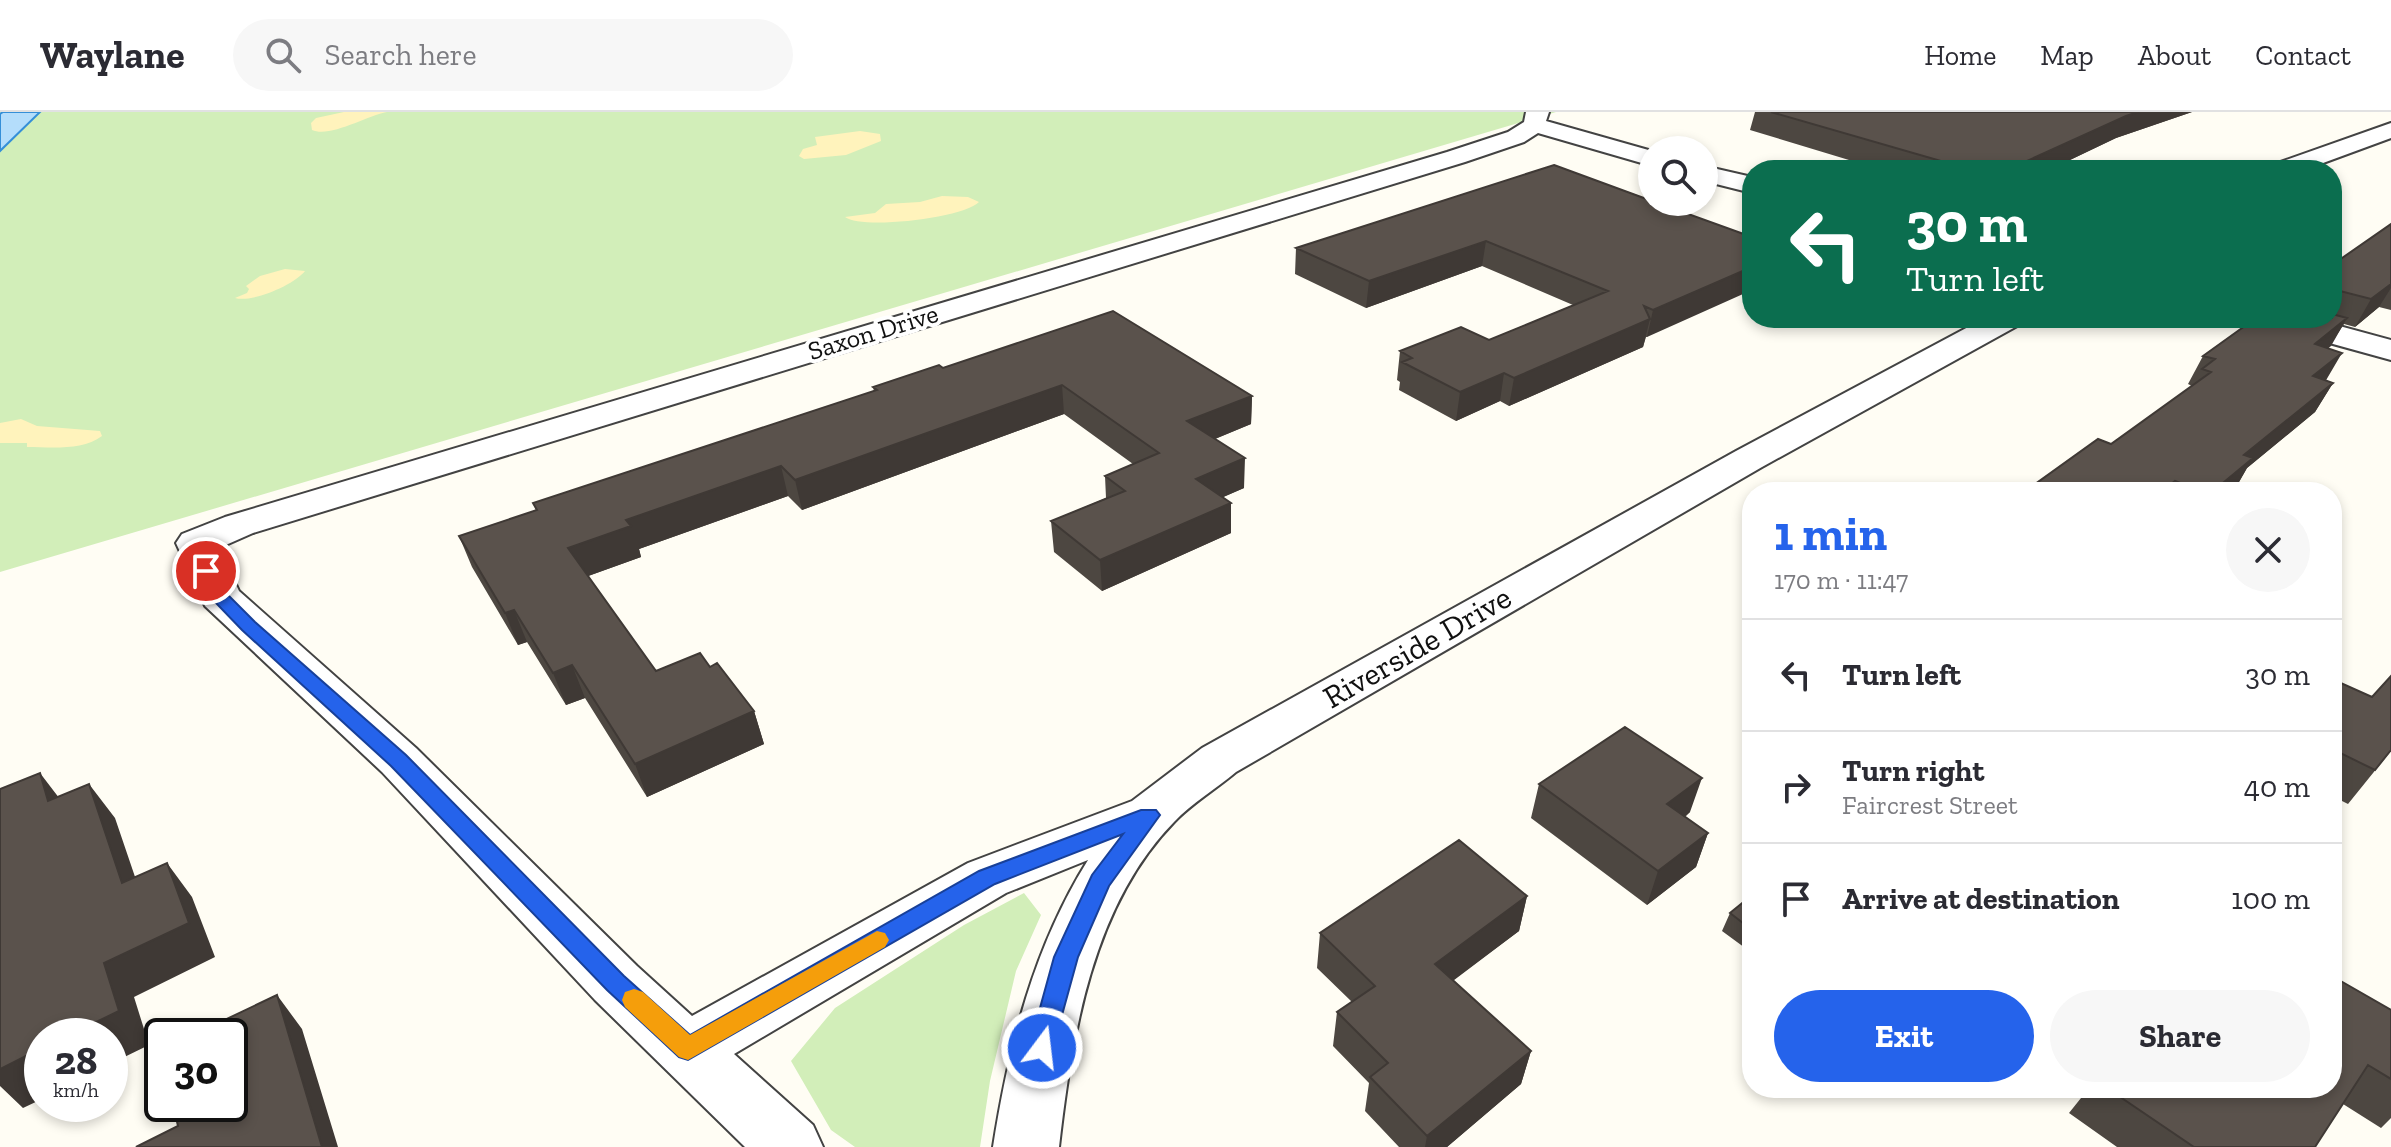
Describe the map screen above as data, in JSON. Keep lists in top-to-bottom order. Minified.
{"streets":{"street":["Saxon Drive","Riverside Drive"]},"page":{"header":"Waylane","search":"Search here","nav":["Home","Map","About","Contact"],"turn":["30 m","Turn left"],"heading":["1 min","170 m · 11:47"],"list":[{"name":"Turn left","value":"30 m"},{"name":"Turn right","note":"Faircrest Street","value":"40 m"},{"name":"Arrive at destination","value":"100 m"}],"buttons":["Exit","Share"],"speed":"28 km/h","limit":"30"}}
